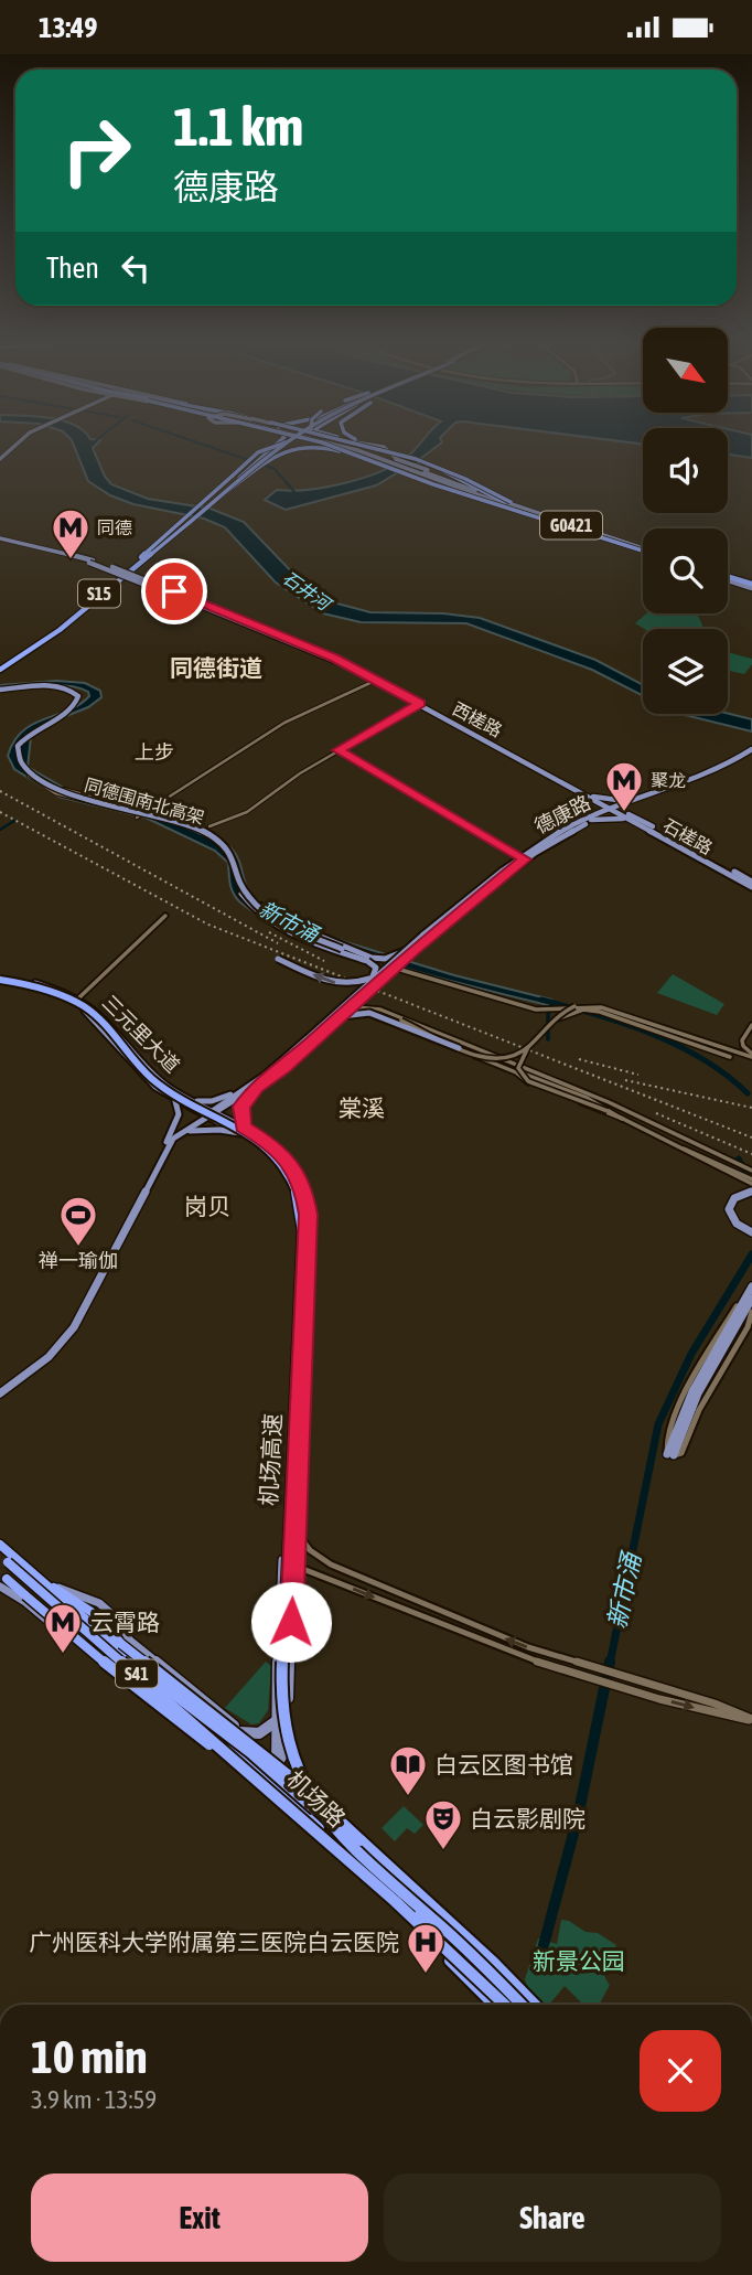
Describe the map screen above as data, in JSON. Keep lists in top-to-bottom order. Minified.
{"streets":{"highway":["G0421","S15","机场高速","S41","机场路"],"main road":["西槎路","同德围南北高架","德康路","石槎路","三元里大道"]},"crossings":[["西槎路","德康路"],["西槎路","石槎路"],["德康路","石槎路"],["德康路","三元里大道"],["三元里大道","机场高速"],["三元里大道","机场路"],["S41","机场路"]],"districts":["同德街道","上步","棠溪","岗贝"],"water":["石井河","新市涌"],"parks":["新景公园"],"places":{"metro station":["同德","聚龙","云霄路"],"sports":["禅一瑜伽"],"library":["白云区图书馆"],"theatre":["白云影剧院"],"hospital":["广州医科大学附属第三医院白云医院"]},"north":"bottom right","page":{"status":"13:49","turn":["1.1 km","德康路"],"then":"Then","heading":["10 min","3.9 km · 13:59"],"buttons":["Exit","Share"]}}
